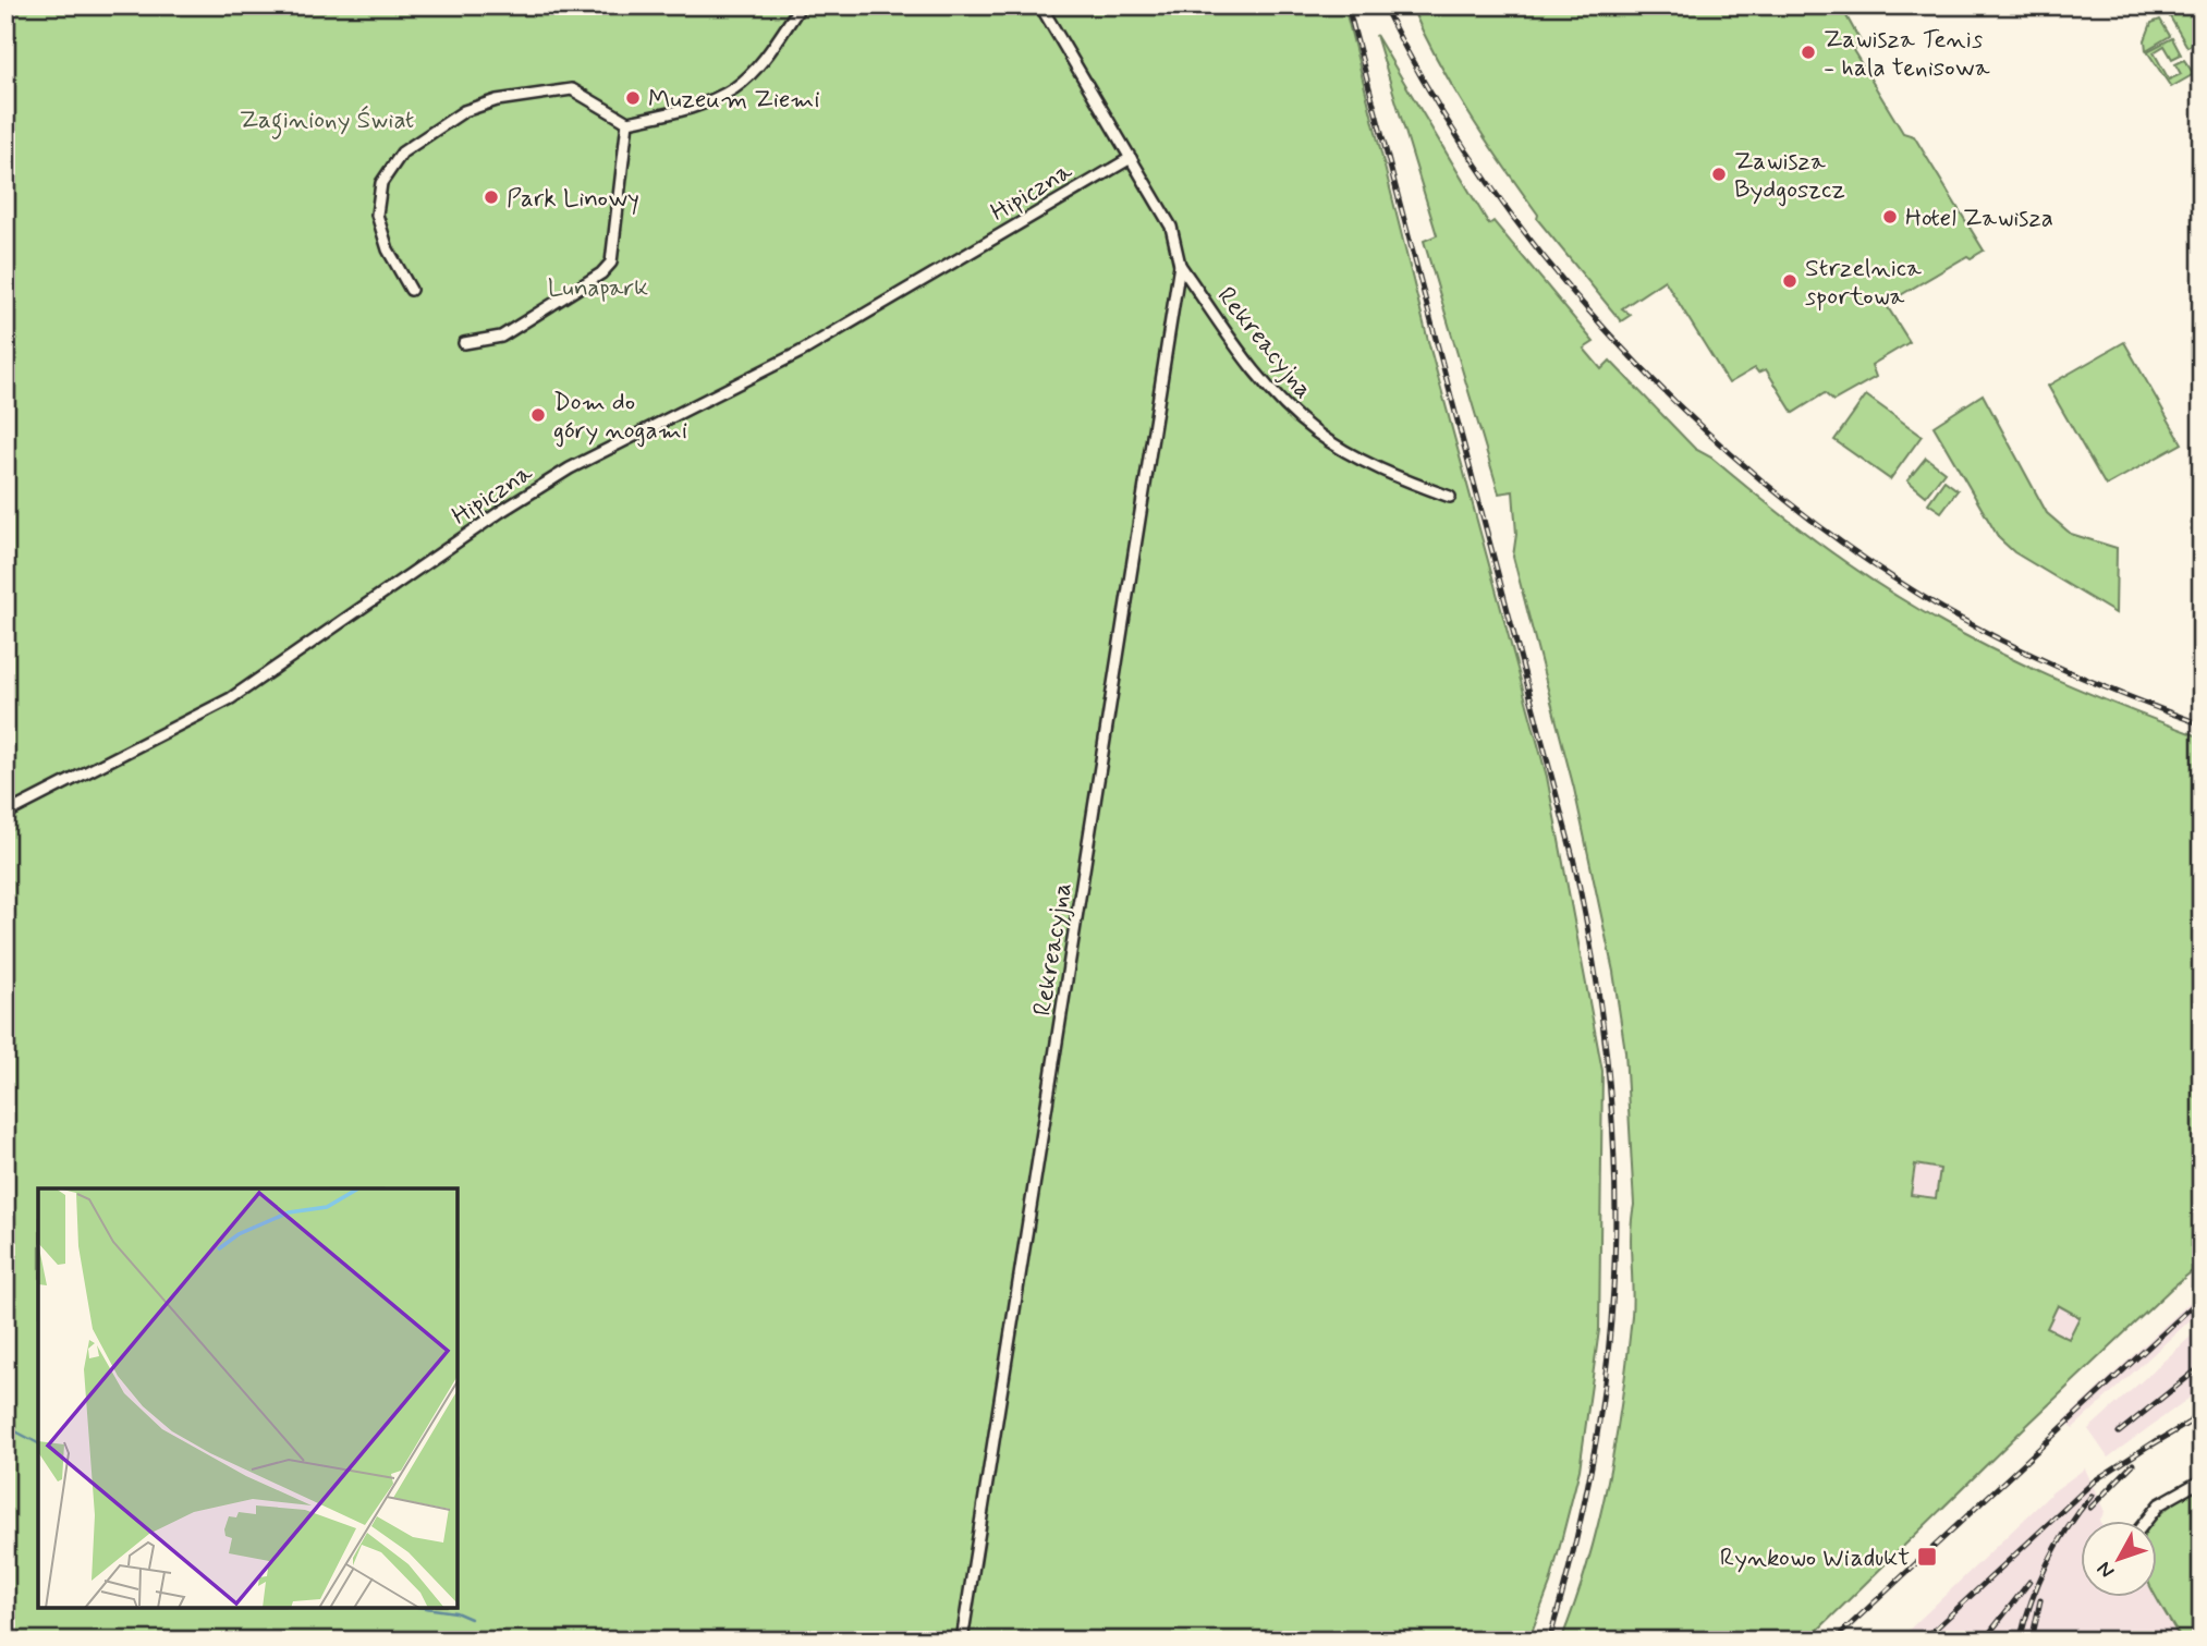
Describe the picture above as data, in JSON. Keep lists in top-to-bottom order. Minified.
{"streets":{"street":["Hipiczna","Rekreacyjna"]},"crossings":[["Hipiczna","Rekreacyjna"]],"parks":["Zaginiony Świat","Lunapark"],"places":{"other":["Zawisza Tenis - hala tenisowa","Muzeum Ziemi","Zawisza Bydgoszcz","Park Linowy","Hotel Zawisza","Strzelnica sportowa","Dom do góry nogami"],"transit":["Rynkowo Wiadukt"]},"north":"bottom left"}
